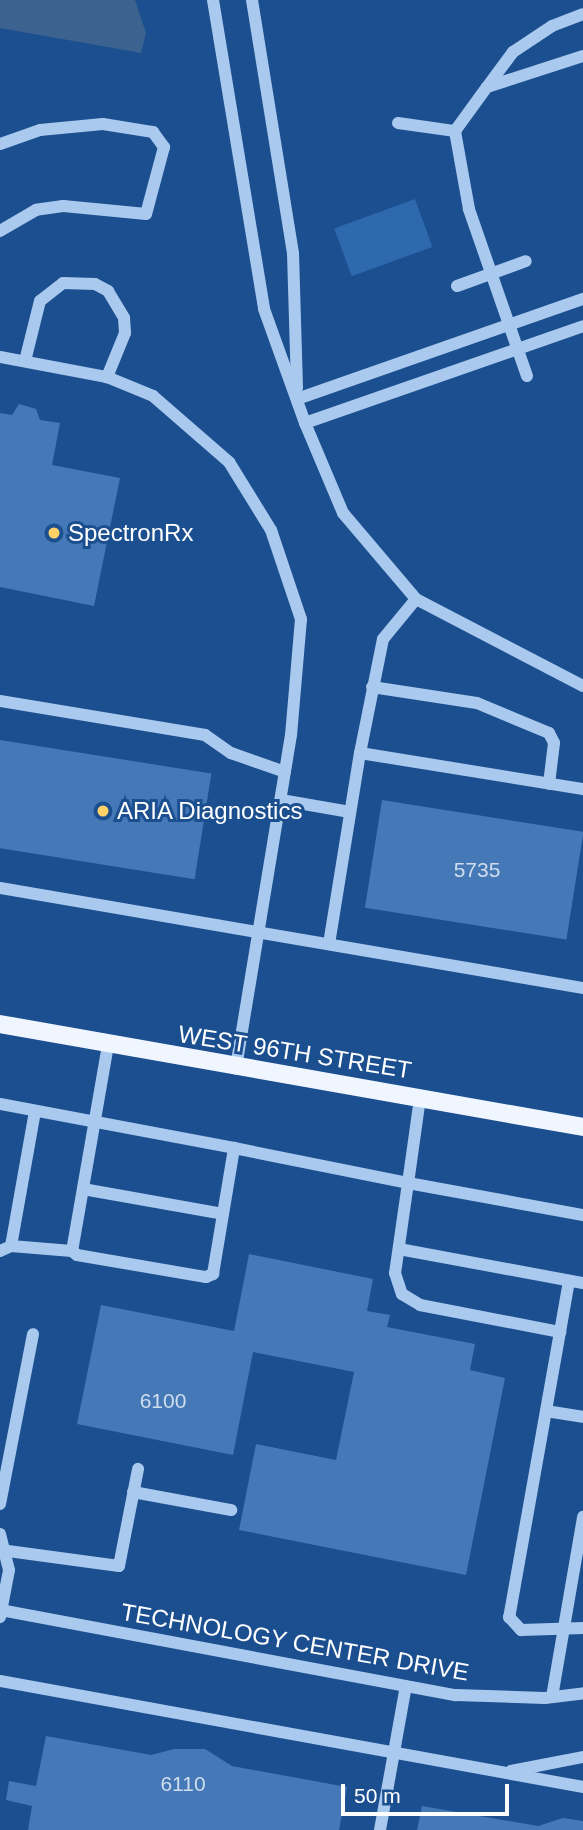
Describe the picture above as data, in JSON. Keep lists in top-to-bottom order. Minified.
{"streets":{"main road":["WEST 96TH STREET"],"street":["TECHNOLOGY CENTER DRIVE"]},"places":["SpectronRx","ARIA Diagnostics"],"house_numbers":["5735","6100","6110"],"scale_bar":"50 m"}
